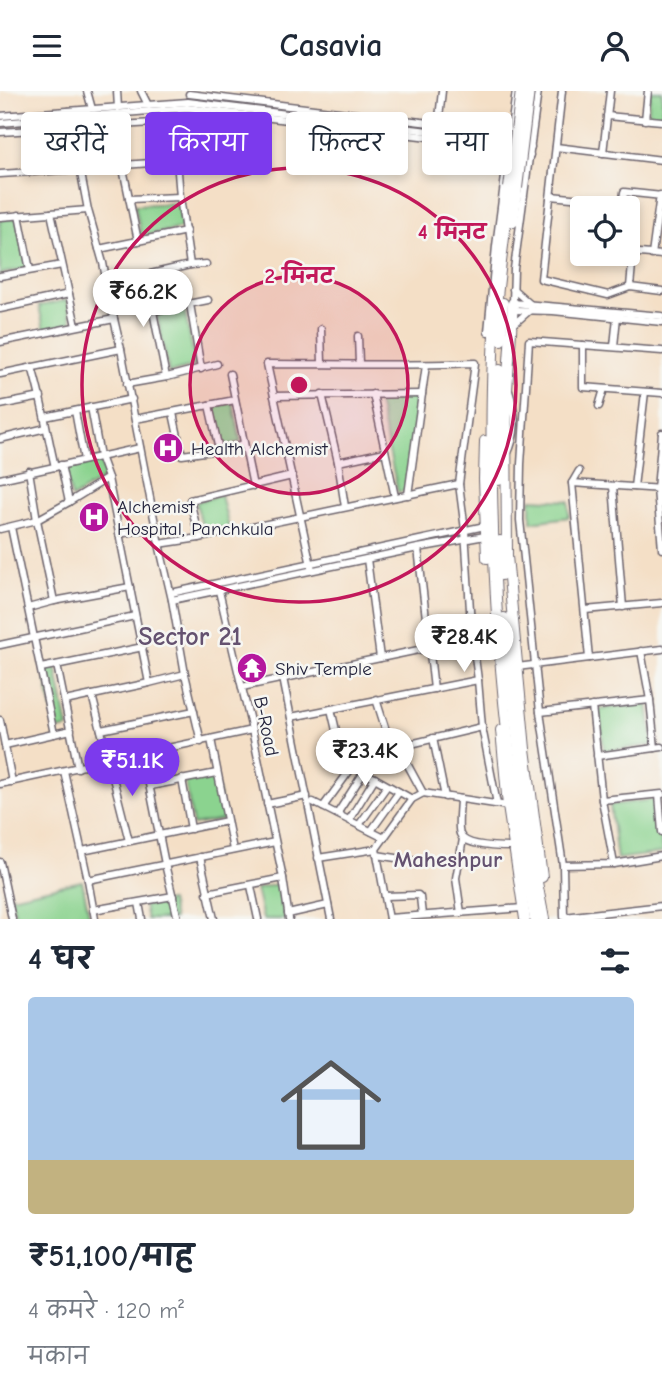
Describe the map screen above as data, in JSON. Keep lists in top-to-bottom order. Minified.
{"streets":{"street":["B-Road"]},"districts":["Sector 21","Maheshpur"],"places":{"hospital":["Health Alchemist","Alchemist Hospital, Panchkula"],"temple":["Shiv Temple"]},"page":{"header":"Casavia","chip":["खरीदें","किराया","फ़िल्टर","नया"],"price":["₹66.2K","₹28.4K","₹23.4K","₹51.1K"],"heading":"4 घर","list":[{"name":"₹51,100/माह","note":"4 कमरे · 120 m² · मकान"}]},"rings":["4 मिनट","2 मिनट"]}
